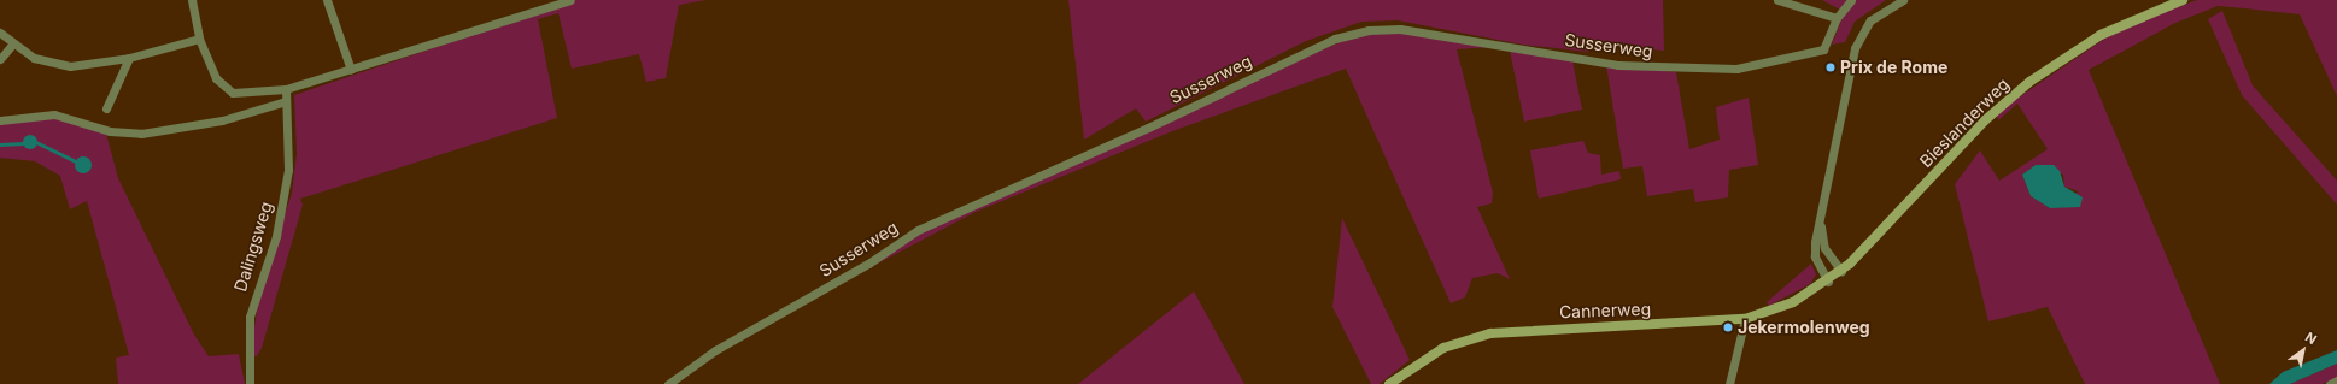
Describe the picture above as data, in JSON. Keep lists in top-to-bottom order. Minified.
{"streets":{"main road":["Bieslanderweg","Cannerweg"],"street":["Susserweg","Dalingsweg"]},"crossings":[["Bieslanderweg","Cannerweg"]],"places":["Prix de Rome","Jekermolenweg"],"north":"top right"}
